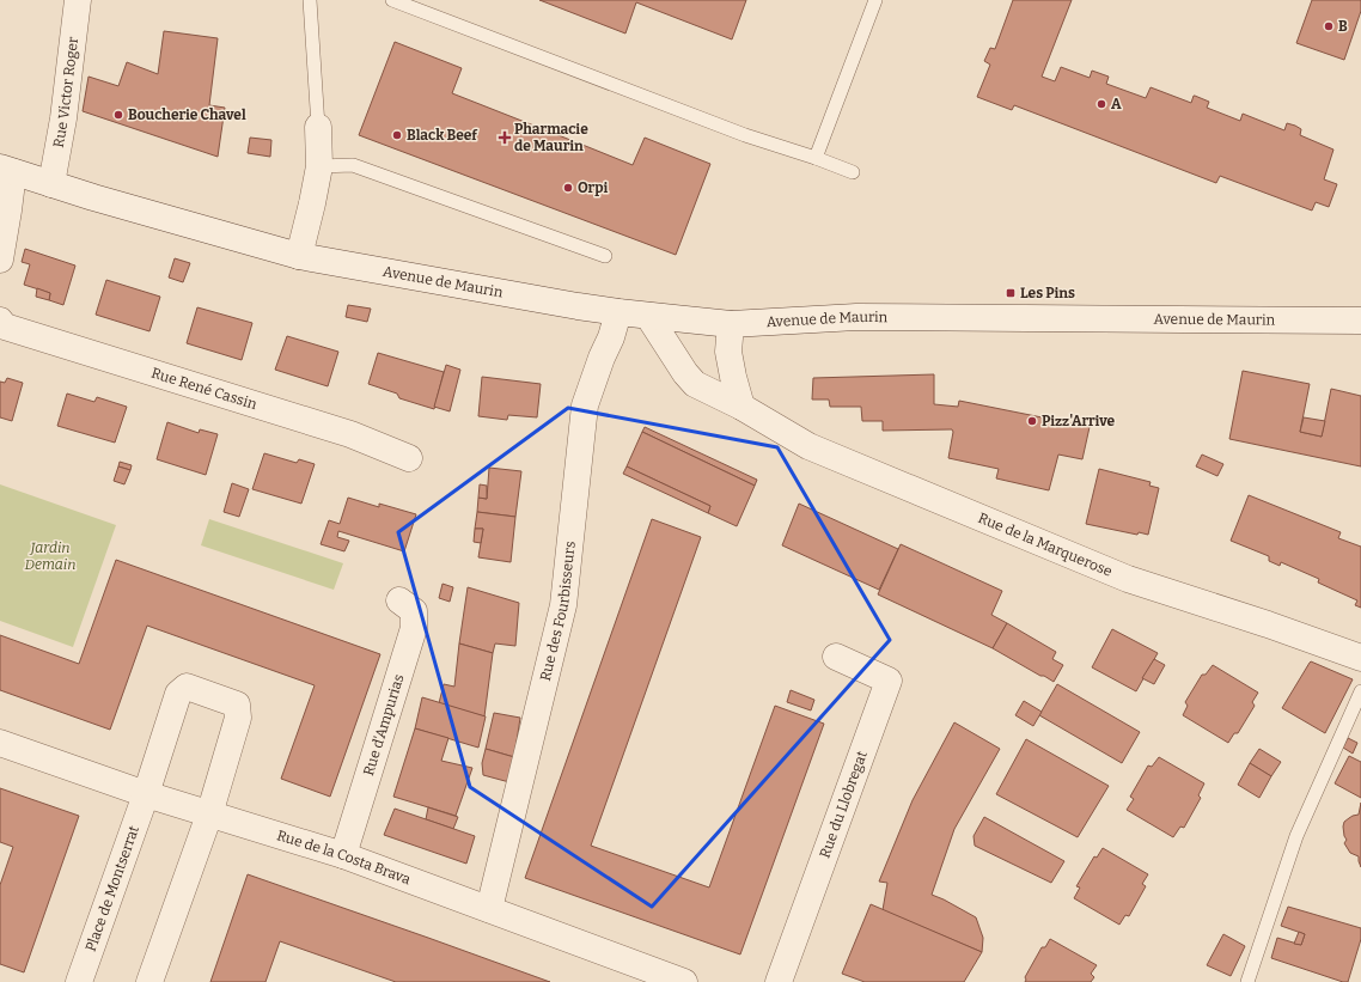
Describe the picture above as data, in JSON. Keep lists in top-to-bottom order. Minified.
{"streets":{"street":["Rue Victor Roger","Avenue de Maurin","Rue René Cassin","Rue de la Marquerose","Rue des Fourbisseurs","Rue d'Ampurias","Rue du Llobregat","Rue de la Costa Brava","Place de Montserrat"]},"crossings":[["Rue Victor Roger","Avenue de Maurin"],["Avenue de Maurin","Rue de la Marquerose"],["Avenue de Maurin","Rue des Fourbisseurs"],["Rue des Fourbisseurs","Rue de la Costa Brava"],["Rue d'Ampurias","Rue de la Costa Brava"],["Rue de la Costa Brava","Place de Montserrat"]],"parks":["Jardin Demain"],"places":{"other":["B","A","Boucherie Chavel","Black Beef","Orpi","Pizz'Arrive"],"health":["Pharmacie de Maurin"],"transit":["Les Pins"]}}
